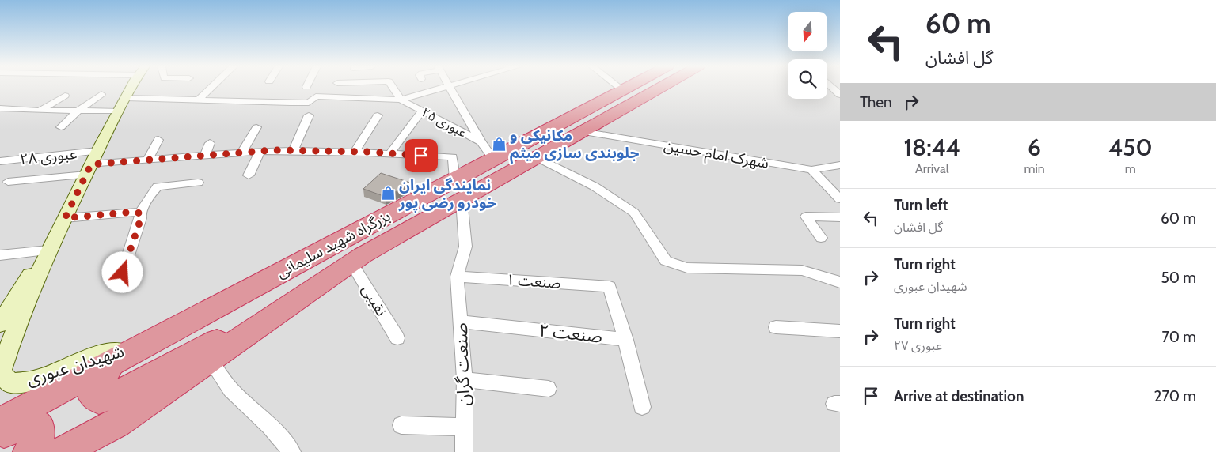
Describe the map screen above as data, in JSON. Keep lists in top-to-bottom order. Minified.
{"streets":{"highway":["بزرگراه شهید سلیمانی"],"main road":["شهیدان عبوری"],"street":["عبوری ۲۵","شهرک امام حسین","عبوری ۲۸","صنعت ۱","نقیبی","صنعت ۲","صنعت گران"]},"crossings":[["عبوری ۲۵","شهیدان عبوری"],["شهرک امام حسین","بزرگراه شهید سلیمانی"],["عبوری ۲۸","شهیدان عبوری"],["بزرگراه شهید سلیمانی","نقیبی"],["بزرگراه شهید سلیمانی","شهیدان عبوری"],["صنعت ۱","صنعت ۲"],["صنعت ۱","صنعت گران"],["صنعت ۲","صنعت گران"]],"places":{"shop":["مکانیکی و جلوبندی سازی میثم","نمایندگی ایران خودرو رضی پور"]},"north":"bottom","page":{"turn":["60 m","گل افشان"],"then":"Then","eta":["18:44","Arrival","6","min","450","m"],"list":[{"name":"Turn left","note":"گل افشان","value":"60 m"},{"name":"Turn right","note":"شهیدان عبوری","value":"50 m"},{"name":"Turn right","note":"عبوری ۲۷","value":"70 m"},{"name":"Arrive at destination","value":"270 m"}]}}
